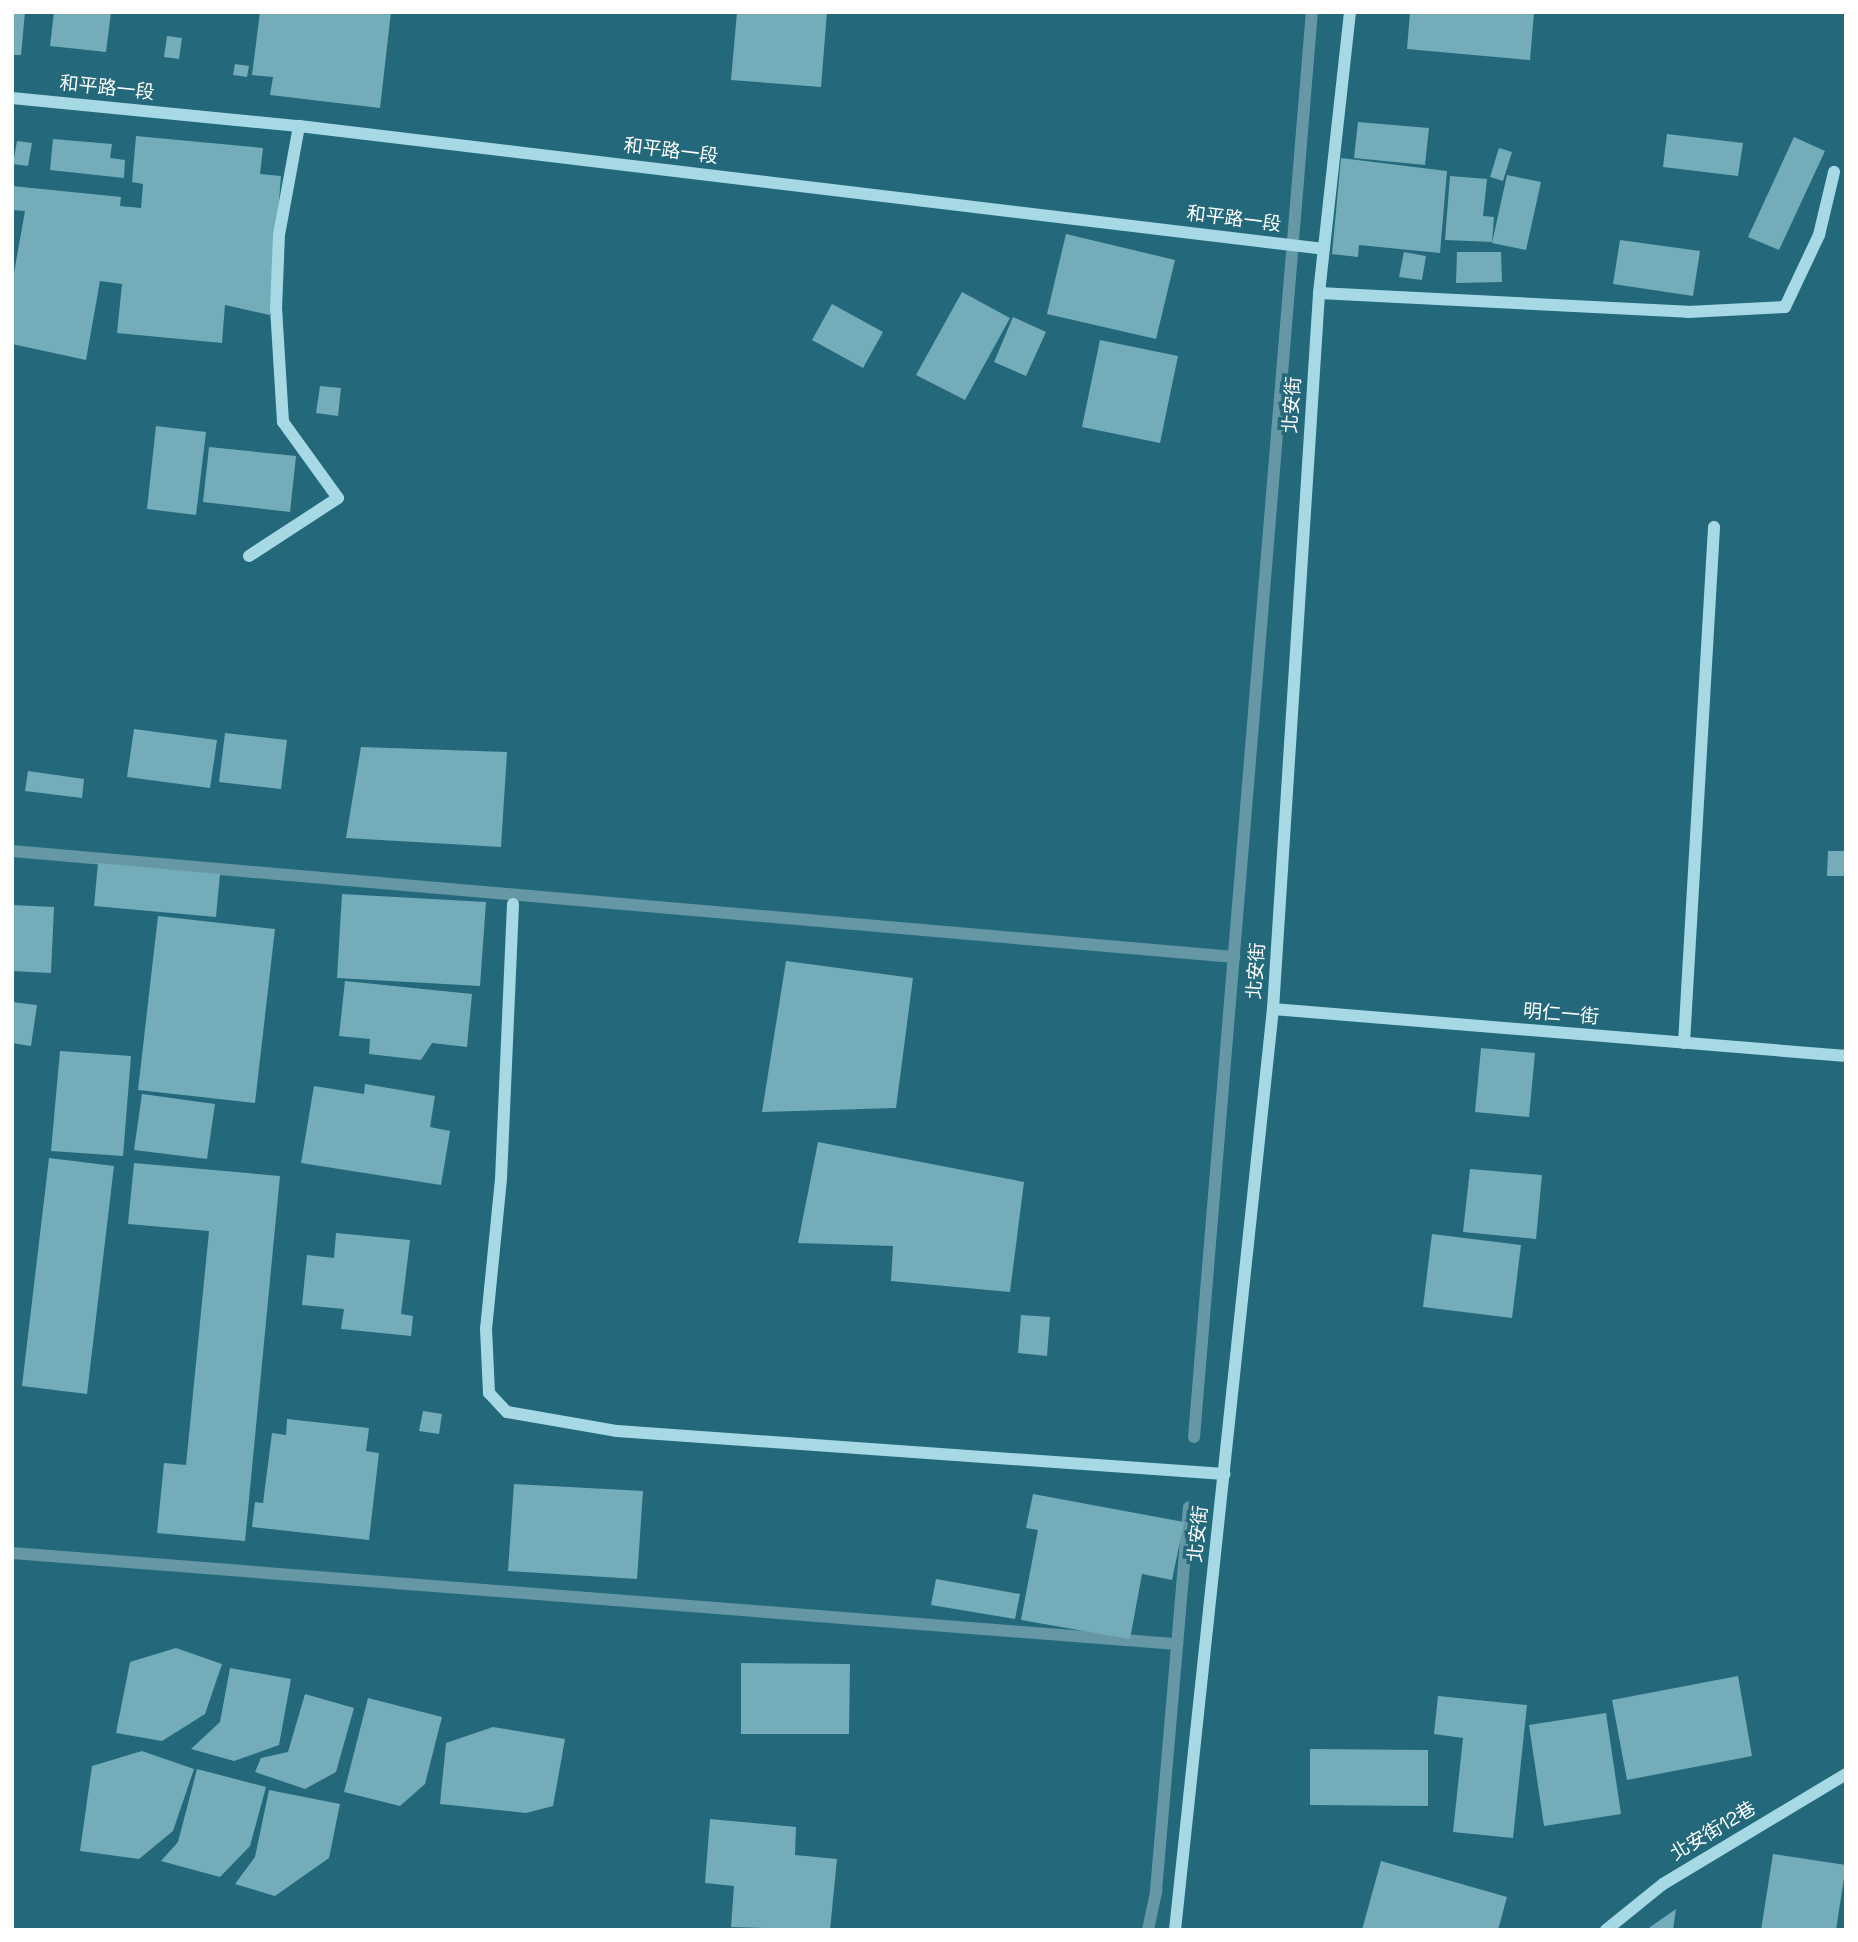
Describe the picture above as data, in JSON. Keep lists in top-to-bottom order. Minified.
{"streets":{"street":["和平路一段","北安街","明仁一街","北安街12巷"]},"crossings":[["和平路一段","北安街"],["北安街","明仁一街"]]}
